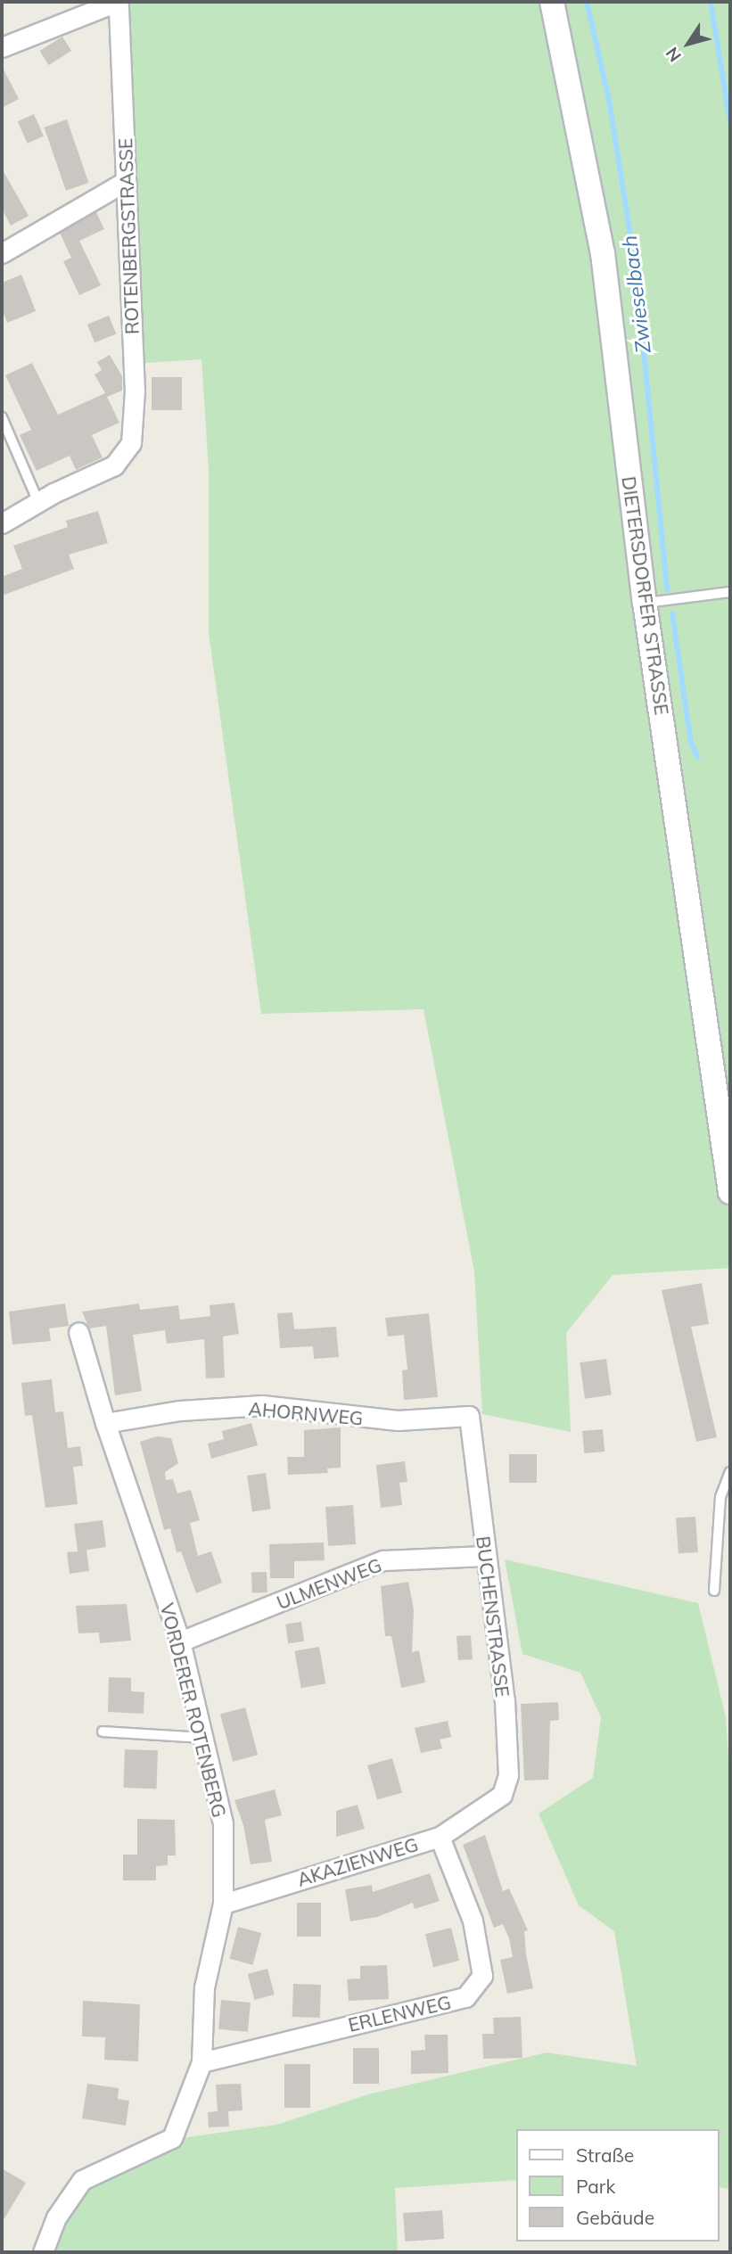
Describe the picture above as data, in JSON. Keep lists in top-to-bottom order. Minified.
{"streets":{"street":["ROTENBERGSTRASSE","DIETERSDORFER STRASSE","AHORNWEG","ULMENWEG","BUCHENSTRASSE","VORDERER ROTENBERG","AKAZIENWEG","ERLENWEG"]},"crossings":[["AHORNWEG","BUCHENSTRASSE"],["AHORNWEG","VORDERER ROTENBERG"],["ULMENWEG","BUCHENSTRASSE"],["ULMENWEG","VORDERER ROTENBERG"],["BUCHENSTRASSE","AKAZIENWEG"],["VORDERER ROTENBERG","AKAZIENWEG"],["VORDERER ROTENBERG","ERLENWEG"],["AKAZIENWEG","ERLENWEG"]],"water":["Zwieselbach"],"legend":["Straße","Park","Gebäude"],"north":"bottom left"}
